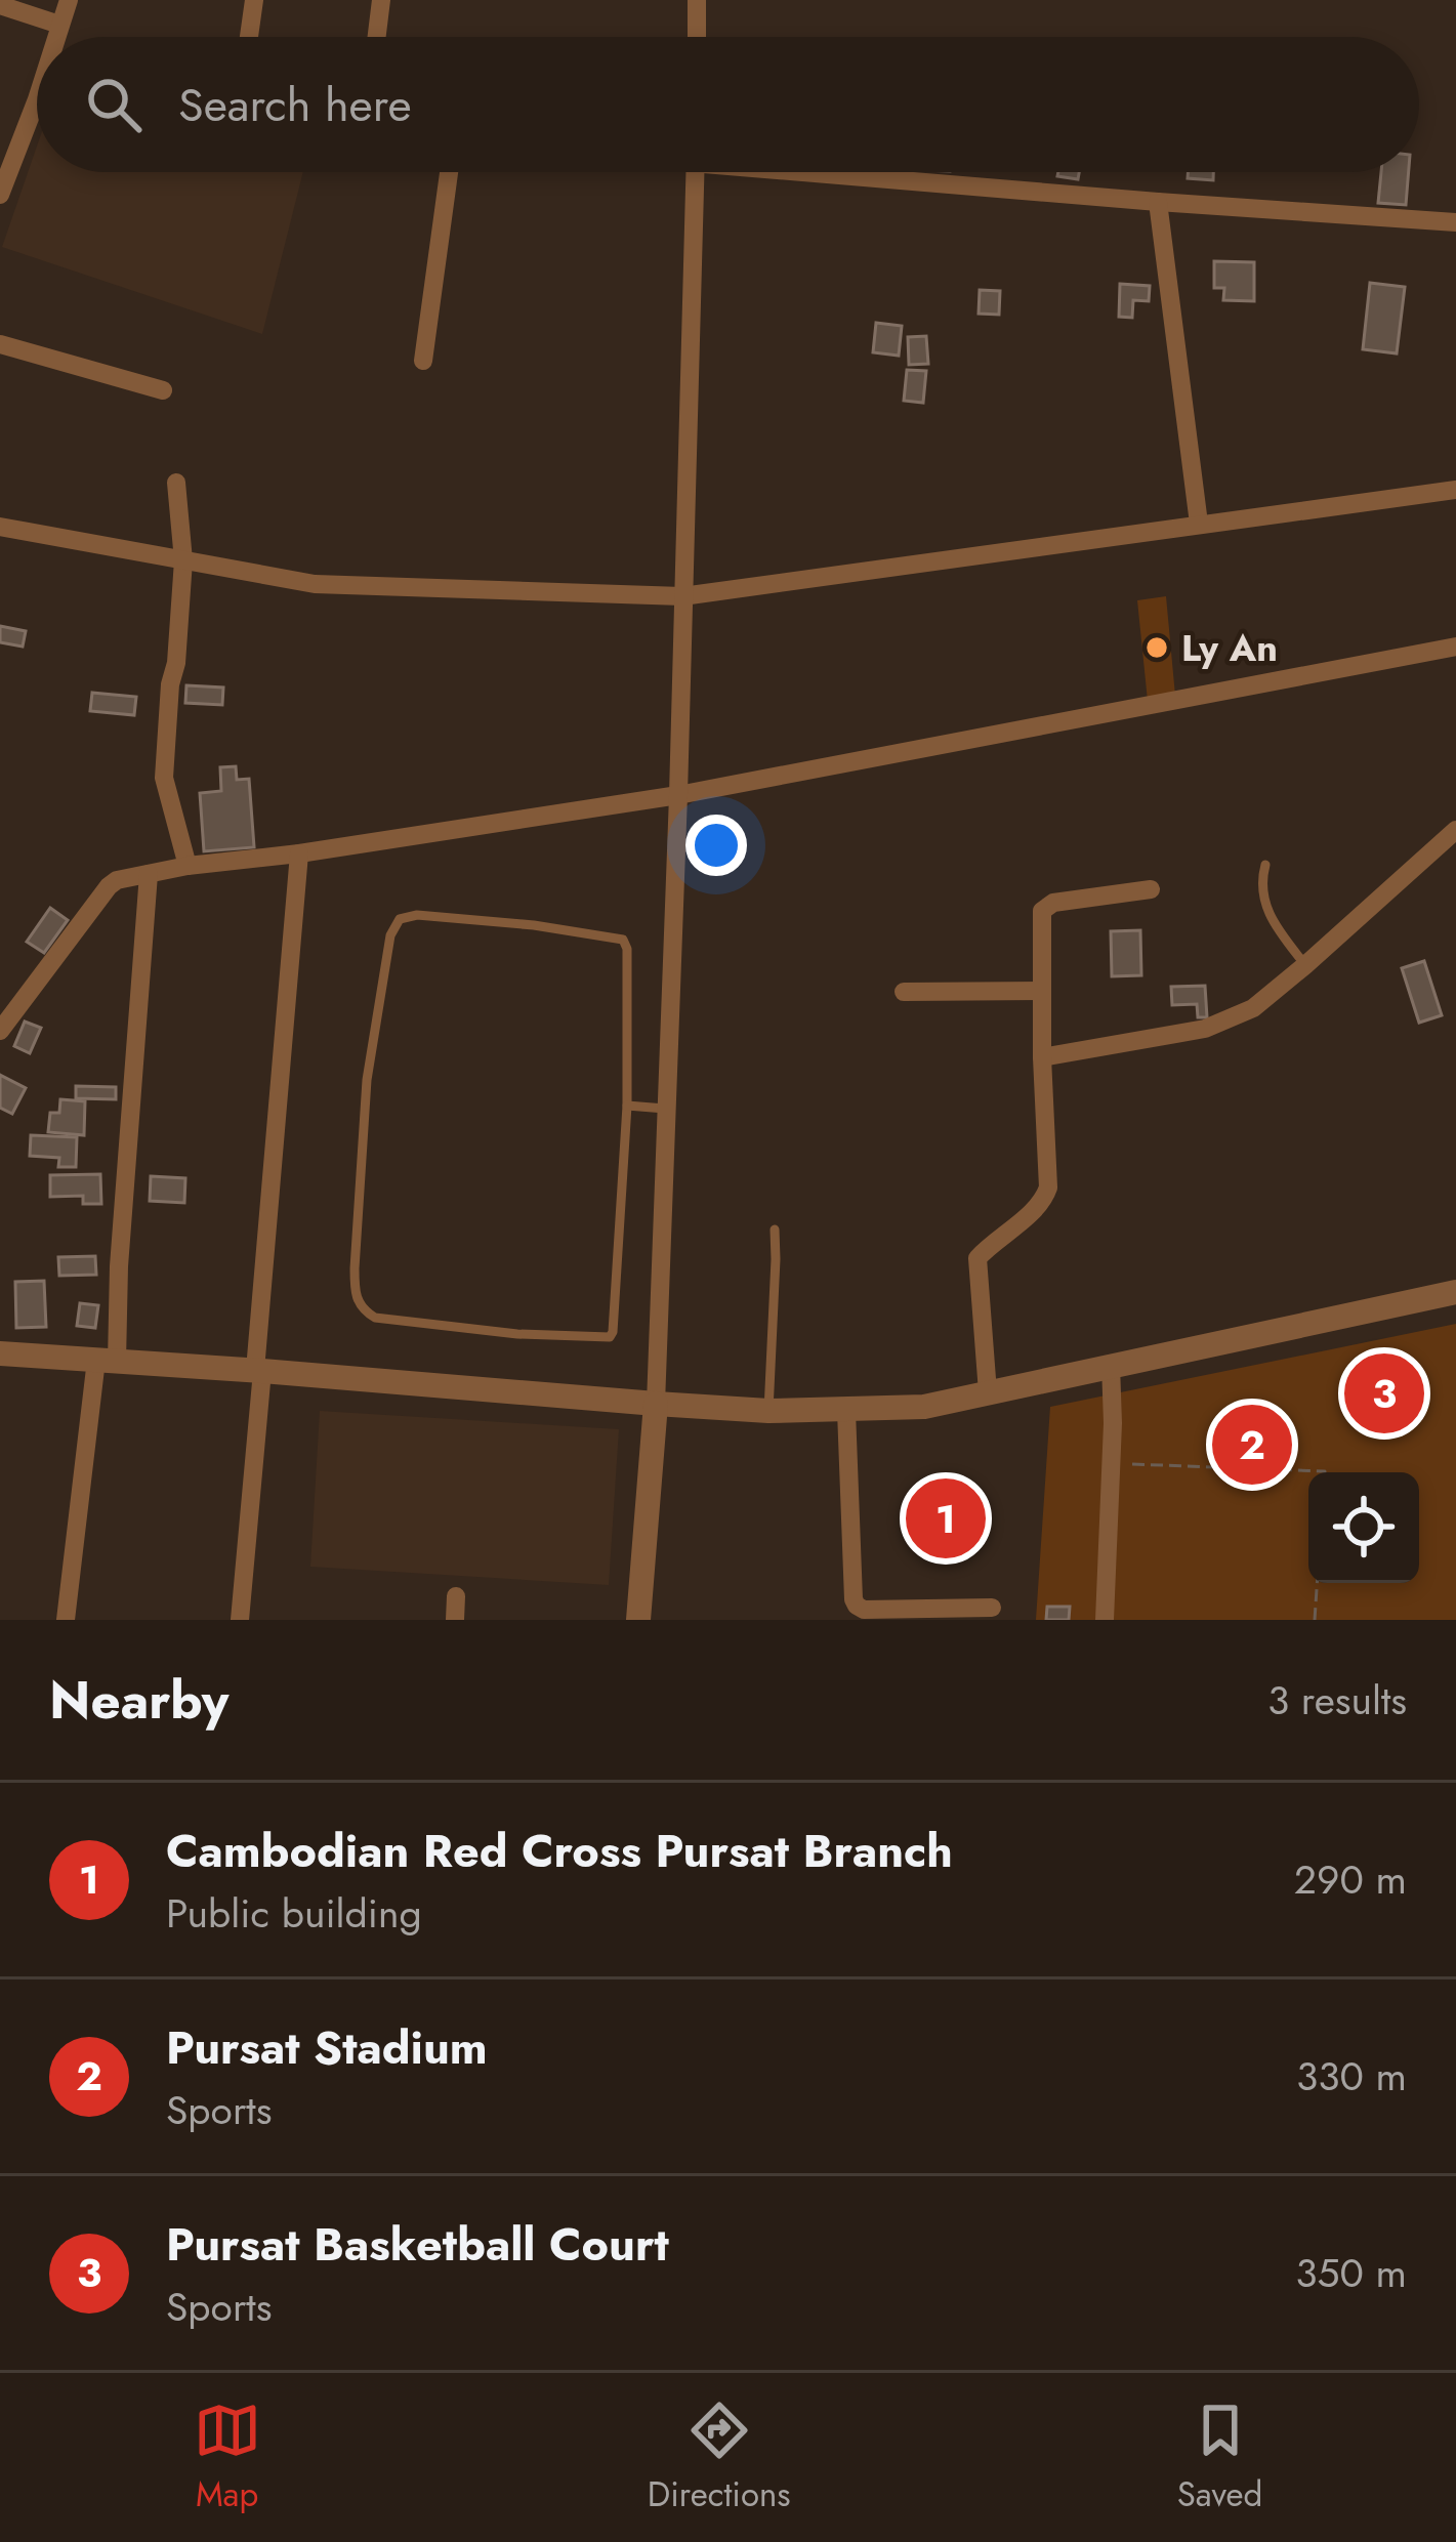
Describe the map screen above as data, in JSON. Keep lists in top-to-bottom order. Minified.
{"places":["Ly An"],"page":{"search":"Search here","pins":["3","2","1"],"heading":["Nearby","3 results"],"list":[{"mark":"1","name":"Cambodian Red Cross Pursat Branch","note":"Public building","value":"290 m"},{"mark":"2","name":"Pursat Stadium","note":"Sports","value":"330 m"},{"mark":"3","name":"Pursat Basketball Court","note":"Sports","value":"350 m"}],"nav":["Map","Directions","Saved"]}}
